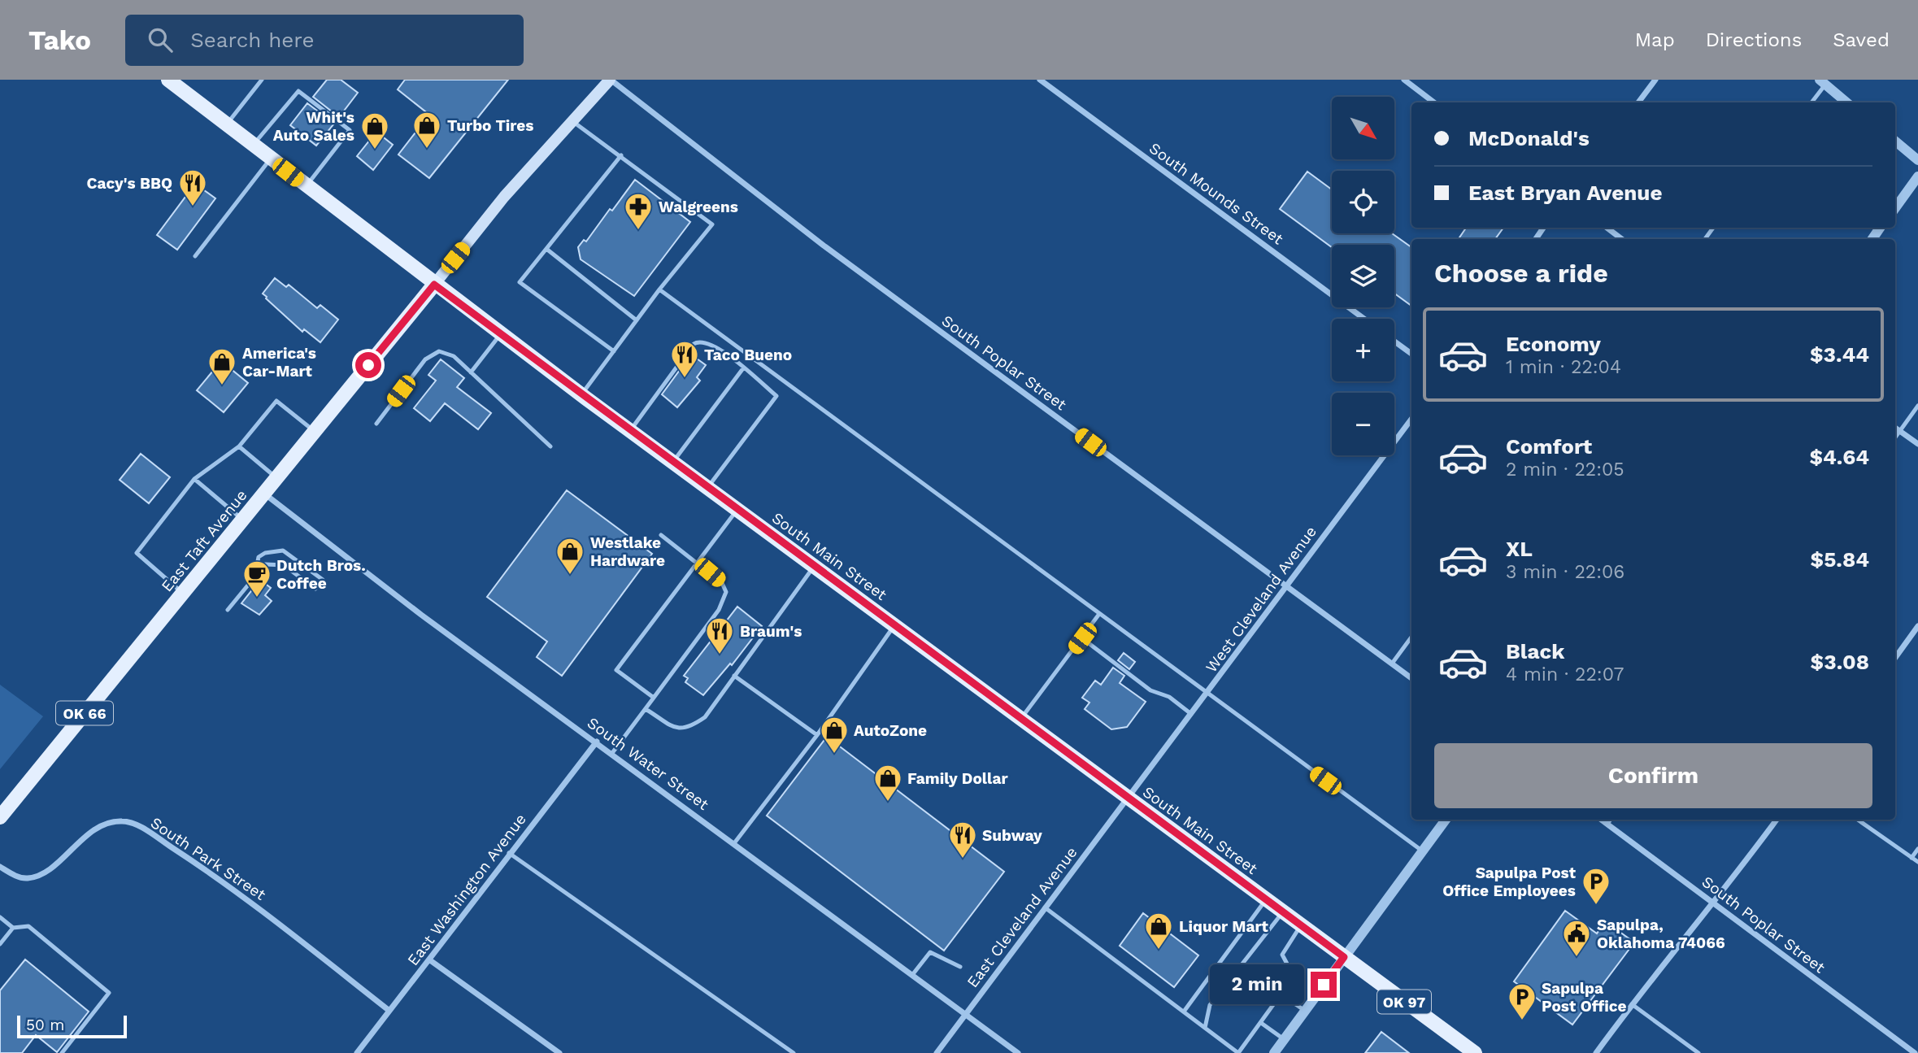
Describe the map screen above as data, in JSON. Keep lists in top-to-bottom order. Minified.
{"streets":{"main road":["East Taft Avenue","South Main Street","OK 66","OK 97"],"street":["South Mounds Street","South Poplar Street","West Cleveland Avenue","South Water Street","South Park Street","East Washington Avenue","East Cleveland Avenue"]},"crossings":[["South Poplar Street","West Cleveland Avenue"],["South Poplar Street","OK 66"],["East Taft Avenue","South Main Street"],["East Taft Avenue","OK 66"],["East Taft Avenue","South Water Street"],["South Main Street","West Cleveland Avenue"],["South Main Street","OK 66"],["South Main Street","East Cleveland Avenue"],["West Cleveland Avenue","East Cleveland Avenue"],["South Water Street","East Washington Avenue"],["South Water Street","East Cleveland Avenue"],["South Park Street","East Washington Avenue"]],"places":{"shop":["Turbo Tires","Whit's Auto Sales","America's Car-Mart","Westlake Hardware","AutoZone","Family Dollar","Liquor Mart"],"restaurant":["Cacy's BBQ","Taco Bueno","Braum's","Subway"],"pharmacy":["Walgreens"],"cafe":["Dutch Bros. Coffee"],"parking":["Sapulpa Post Office Employees","Sapulpa Post Office"],"public building":["Sapulpa, Oklahoma 74066"]},"scale_bar":"50 m","north":"bottom right","page":{"header":"Tako","search":"Search here","nav":["Map","Directions","Saved"],"map_buttons":["+","−"],"banner":["McDonald's","East Bryan Avenue"],"heading":"Choose a ride","list":[{"name":"Economy","note":"1 min · 22:04","value":"$3.44"},{"name":"Comfort","note":"2 min · 22:05","value":"$4.64"},{"name":"XL","note":"3 min · 22:06","value":"$5.84"},{"name":"Black","note":"4 min · 22:07","value":"$3.08"}],"buttons":"Confirm","bubble":"2 min","scale":"50 m"}}
